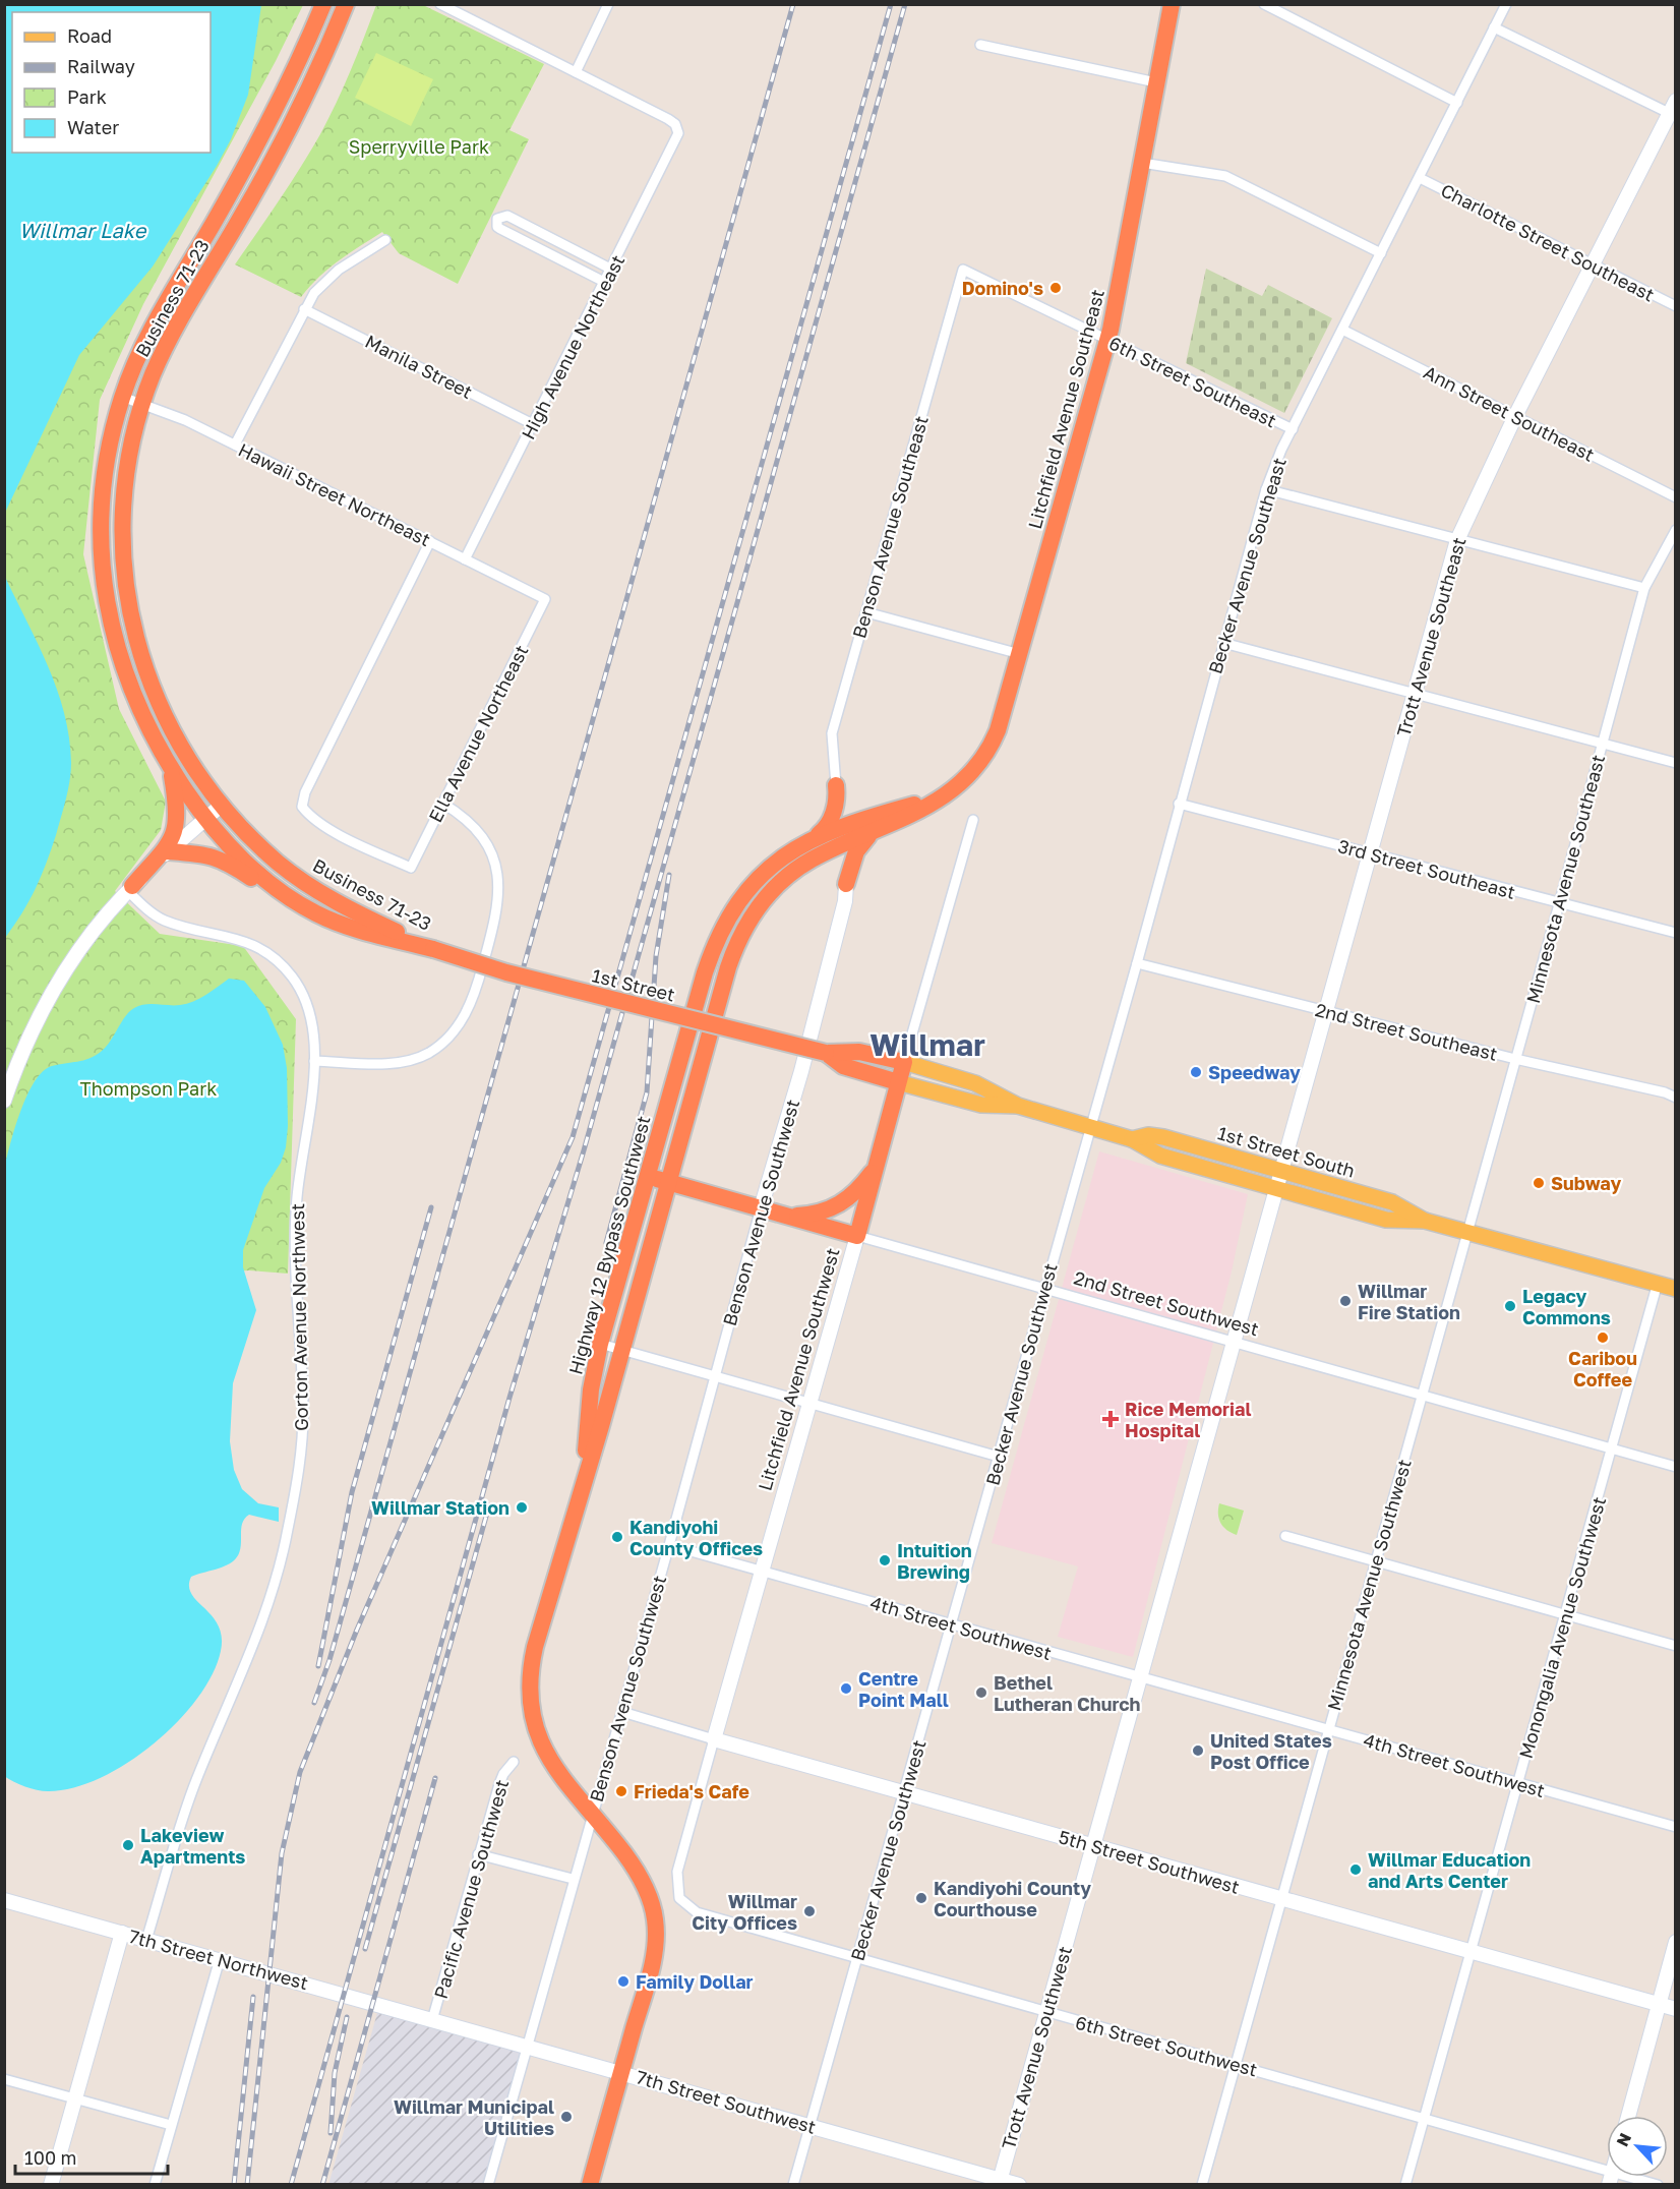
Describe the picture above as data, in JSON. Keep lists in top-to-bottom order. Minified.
{"streets":{"highway":["Business 71-23","Litchfield Avenue Southeast","1st Street","Highway 12 Bypass Southwest","2nd Street Southwest","Litchfield Avenue Southwest"],"main road":["1st Street South"],"street":["Charlotte Street Southeast","High Avenue Northeast","Manila Street","6th Street Southeast","Ann Street Southeast","Hawaii Street Northeast","Benson Avenue Southeast","Becker Avenue Southeast","Trott Avenue Southeast","Ella Avenue Northeast","3rd Street Southeast","Minnesota Avenue Southeast","2nd Street Southeast","Benson Avenue Southwest","Gorton Avenue Northwest","Becker Avenue Southwest","Minnesota Avenue Southwest","4th Street Southwest","Monongalia Avenue Southwest","5th Street Southwest","Pacific Avenue Southwest","7th Street Northwest","6th Street Southwest","Trott Avenue Southwest","7th Street Southwest"]},"crossings":[["Charlotte Street Southeast","Becker Avenue Southeast"],["Charlotte Street Southeast","Trott Avenue Southeast"],["Business 71-23","Hawaii Street Northeast"],["Business 71-23","1st Street"],["High Avenue Northeast","Manila Street"],["High Avenue Northeast","Hawaii Street Northeast"],["6th Street Southeast","Litchfield Avenue Southeast"],["6th Street Southeast","Benson Avenue Southeast"],["6th Street Southeast","Becker Avenue Southeast"],["Litchfield Avenue Southeast","Highway 12 Bypass Southwest"],["Ann Street Southeast","Becker Avenue Southeast"],["Ann Street Southeast","Trott Avenue Southeast"],["Hawaii Street Northeast","Ella Avenue Northeast"],["Becker Avenue Southeast","3rd Street Southeast"],["Becker Avenue Southeast","2nd Street Southeast"],["Becker Avenue Southeast","1st Street South"],["Becker Avenue Southeast","Becker Avenue Southwest"],["Trott Avenue Southeast","3rd Street Southeast"],["Trott Avenue Southeast","2nd Street Southeast"],["Trott Avenue Southeast","1st Street South"],["Trott Avenue Southeast","Trott Avenue Southwest"],["3rd Street Southeast","Minnesota Avenue Southeast"],["Minnesota Avenue Southeast","2nd Street Southeast"],["Minnesota Avenue Southeast","1st Street South"],["Minnesota Avenue Southeast","Minnesota Avenue Southwest"],["1st Street","1st Street South"],["1st Street","Litchfield Avenue Southwest"],["1st Street South","Litchfield Avenue Southwest"],["1st Street South","Becker Avenue Southwest"],["1st Street South","Minnesota Avenue Southwest"],["1st Street South","Monongalia Avenue Southwest"],["1st Street South","Trott Avenue Southwest"],["Benson Avenue Southwest","Highway 12 Bypass Southwest"],["Benson Avenue Southwest","2nd Street Southwest"],["Benson Avenue Southwest","4th Street Southwest"],["Benson Avenue Southwest","5th Street Southwest"],["Benson Avenue Southwest","7th Street Southwest"],["Highway 12 Bypass Southwest","2nd Street Southwest"],["Highway 12 Bypass Southwest","7th Street Southwest"],["2nd Street Southwest","Litchfield Avenue Southwest"],["2nd Street Southwest","Becker Avenue Southwest"],["2nd Street Southwest","Minnesota Avenue Southwest"],["2nd Street Southwest","Monongalia Avenue Southwest"],["2nd Street Southwest","Trott Avenue Southwest"],["Gorton Avenue Northwest","7th Street Northwest"],["Litchfield Avenue Southwest","4th Street Southwest"],["Litchfield Avenue Southwest","5th Street Southwest"],["Litchfield Avenue Southwest","6th Street Southwest"],["Becker Avenue Southwest","4th Street Southwest"],["Becker Avenue Southwest","5th Street Southwest"],["Becker Avenue Southwest","6th Street Southwest"],["Becker Avenue Southwest","7th Street Southwest"],["Minnesota Avenue Southwest","4th Street Southwest"],["Minnesota Avenue Southwest","5th Street Southwest"],["Minnesota Avenue Southwest","6th Street Southwest"],["4th Street Southwest","Monongalia Avenue Southwest"],["4th Street Southwest","Trott Avenue Southwest"],["Monongalia Avenue Southwest","5th Street Southwest"],["Monongalia Avenue Southwest","6th Street Southwest"],["5th Street Southwest","Trott Avenue Southwest"],["Pacific Avenue Southwest","7th Street Northwest"],["Pacific Avenue Southwest","7th Street Southwest"],["7th Street Northwest","7th Street Southwest"],["6th Street Southwest","Trott Avenue Southwest"],["Trott Avenue Southwest","7th Street Southwest"]],"districts":["Willmar"],"water":["Willmar Lake"],"parks":["Sperryville Park","Thompson Park"],"places":{"other":["Domino's","Speedway","Subway","Willmar Fire Station","Legacy Commons","Caribou Coffee","Willmar Station","Kandiyohi County Offices","Intuition Brewing","Centre Point Mall","Bethel Lutheran Church","United States Post Office","Frieda's Cafe","Lakeview Apartments","Willmar Education and Arts Center","Kandiyohi County Courthouse","Willmar City Offices","Family Dollar","Willmar Municipal Utilities"],"health":["Rice Memorial Hospital"]},"legend":["Road","Railway","Park","Water"],"scale_bar":"100 m","north":"top left"}
